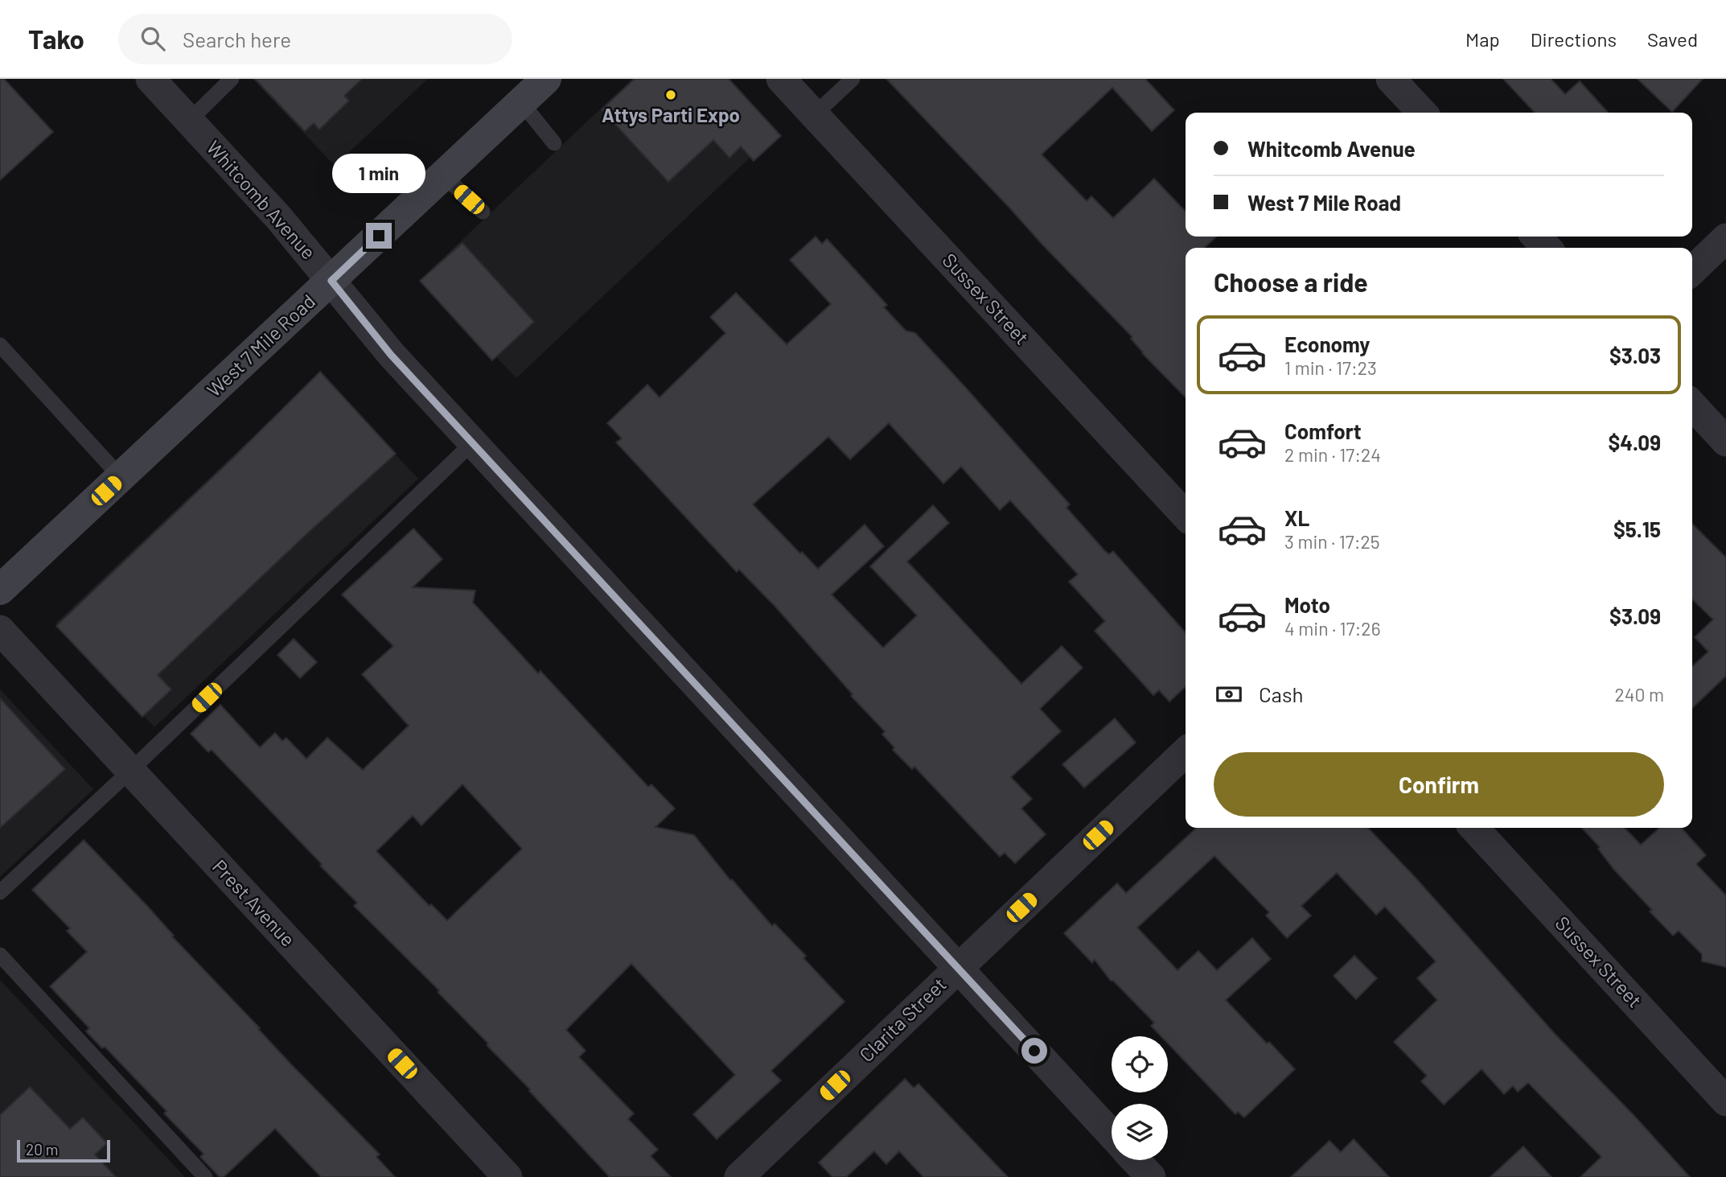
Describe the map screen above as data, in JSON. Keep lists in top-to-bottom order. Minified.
{"streets":{"main road":["West 7 Mile Road"],"street":["Whitcomb Avenue","Sussex Street","Prest Avenue","Clarita Street"]},"crossings":[["Whitcomb Avenue","West 7 Mile Road"],["Whitcomb Avenue","Clarita Street"]],"places":["Attys Parti Expo"],"scale_bar":"20 m","page":{"header":"Tako","search":"Search here","nav":["Map","Directions","Saved"],"banner":["Whitcomb Avenue","West 7 Mile Road"],"bubble":"1 min","heading":"Choose a ride","list":[{"name":"Economy","note":"1 min · 17:23","value":"$3.03"},{"name":"Comfort","note":"2 min · 17:24","value":"$4.09"},{"name":"XL","note":"3 min · 17:25","value":"$5.15"},{"name":"Moto","note":"4 min · 17:26","value":"$3.09"}],"pay":["Cash","240 m"],"buttons":"Confirm","scale":"20 m"}}
